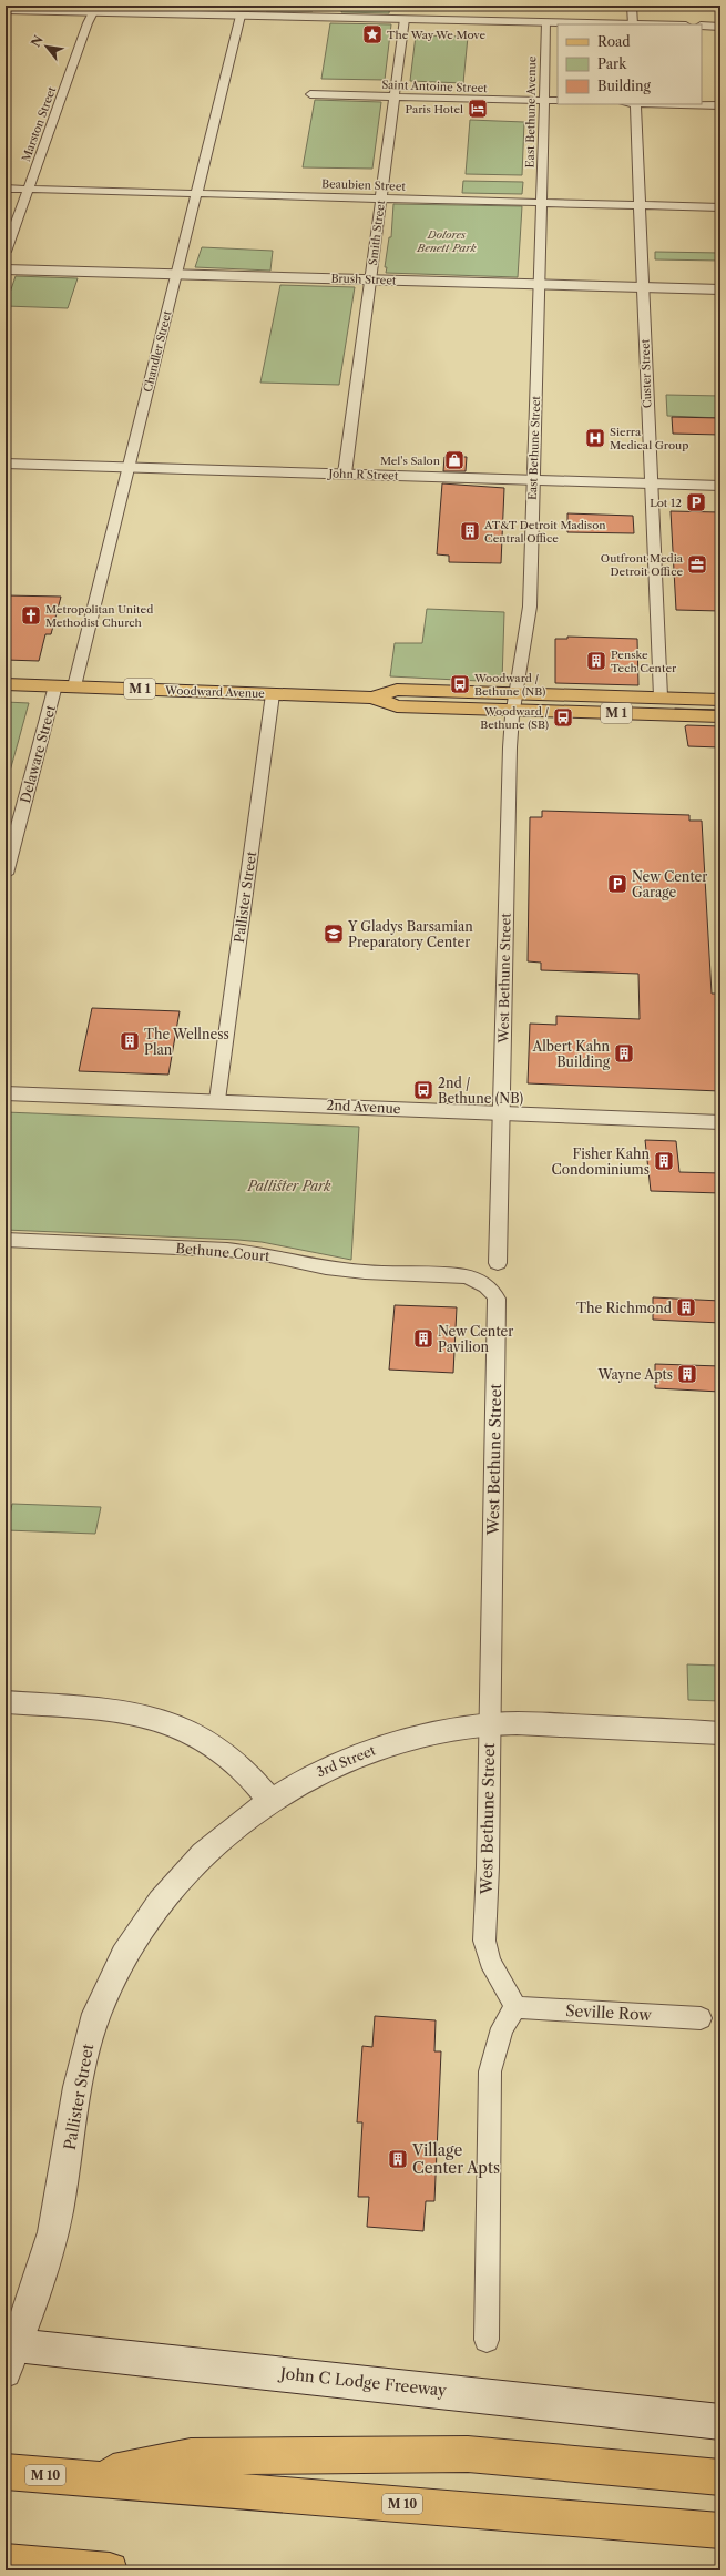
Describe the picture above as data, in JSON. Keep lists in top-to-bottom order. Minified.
{"streets":{"main road":["M 1","Woodward Avenue","John C Lodge Freeway","M 10"],"street":["Saint Antoine Street","East Bethune Avenue","Marston Street","Beaubien Street","Smith Street","Brush Street","Chandler Street","Custer Street","East Bethune Street","John R Street","Delaware Street","Pallister Street","West Bethune Street","2nd Avenue","Bethune Court","3rd Street","Seville Row"]},"crossings":[["Saint Antoine Street","East Bethune Avenue"],["Saint Antoine Street","Smith Street"],["East Bethune Avenue","Beaubien Street"],["East Bethune Avenue","East Bethune Street"],["Marston Street","Beaubien Street"],["Beaubien Street","Smith Street"],["Beaubien Street","Chandler Street"],["Beaubien Street","Custer Street"],["Beaubien Street","East Bethune Street"],["Smith Street","Brush Street"],["Smith Street","John R Street"],["Brush Street","Chandler Street"],["Brush Street","Custer Street"],["Brush Street","East Bethune Street"],["Chandler Street","John R Street"],["Chandler Street","Woodward Avenue"],["Chandler Street","Delaware Street"],["Custer Street","John R Street"],["Custer Street","Woodward Avenue"],["East Bethune Street","John R Street"],["East Bethune Street","Woodward Avenue"],["East Bethune Street","West Bethune Street"],["Woodward Avenue","Delaware Street"],["Woodward Avenue","Pallister Street"],["Woodward Avenue","West Bethune Street"],["Pallister Street","2nd Avenue"],["Pallister Street","3rd Street"],["Pallister Street","John C Lodge Freeway"],["West Bethune Street","2nd Avenue"],["West Bethune Street","Bethune Court"],["West Bethune Street","3rd Street"],["West Bethune Street","Seville Row"]],"parks":["Dolores Benett Park","Pallister Park"],"places":{"place":["The Way We Move"],"hotel":["Paris Hotel"],"hospital":["Sierra Medical Group"],"shop":["Mel's Salon"],"parking":["Lot 12","New Center Garage"],"building":["AT&T Detroit Madison Central Office","Penske Tech Center","The Wellness Plan","Albert Kahn Building","Fisher Kahn Condominiums","The Richmond","New Center Pavilion","Wayne Apts","Village Center Apts"],"office":["Outfront Media Detroit Office"],"church":["Metropolitan United Methodist Church"],"bus stop":["Woodward / Bethune (NB)","Woodward / Bethune (SB)","2nd / Bethune (NB)"],"school or university":["Y Gladys Barsamian Preparatory Center"]},"legend":["Road","Park","Building"],"north":"top left"}
